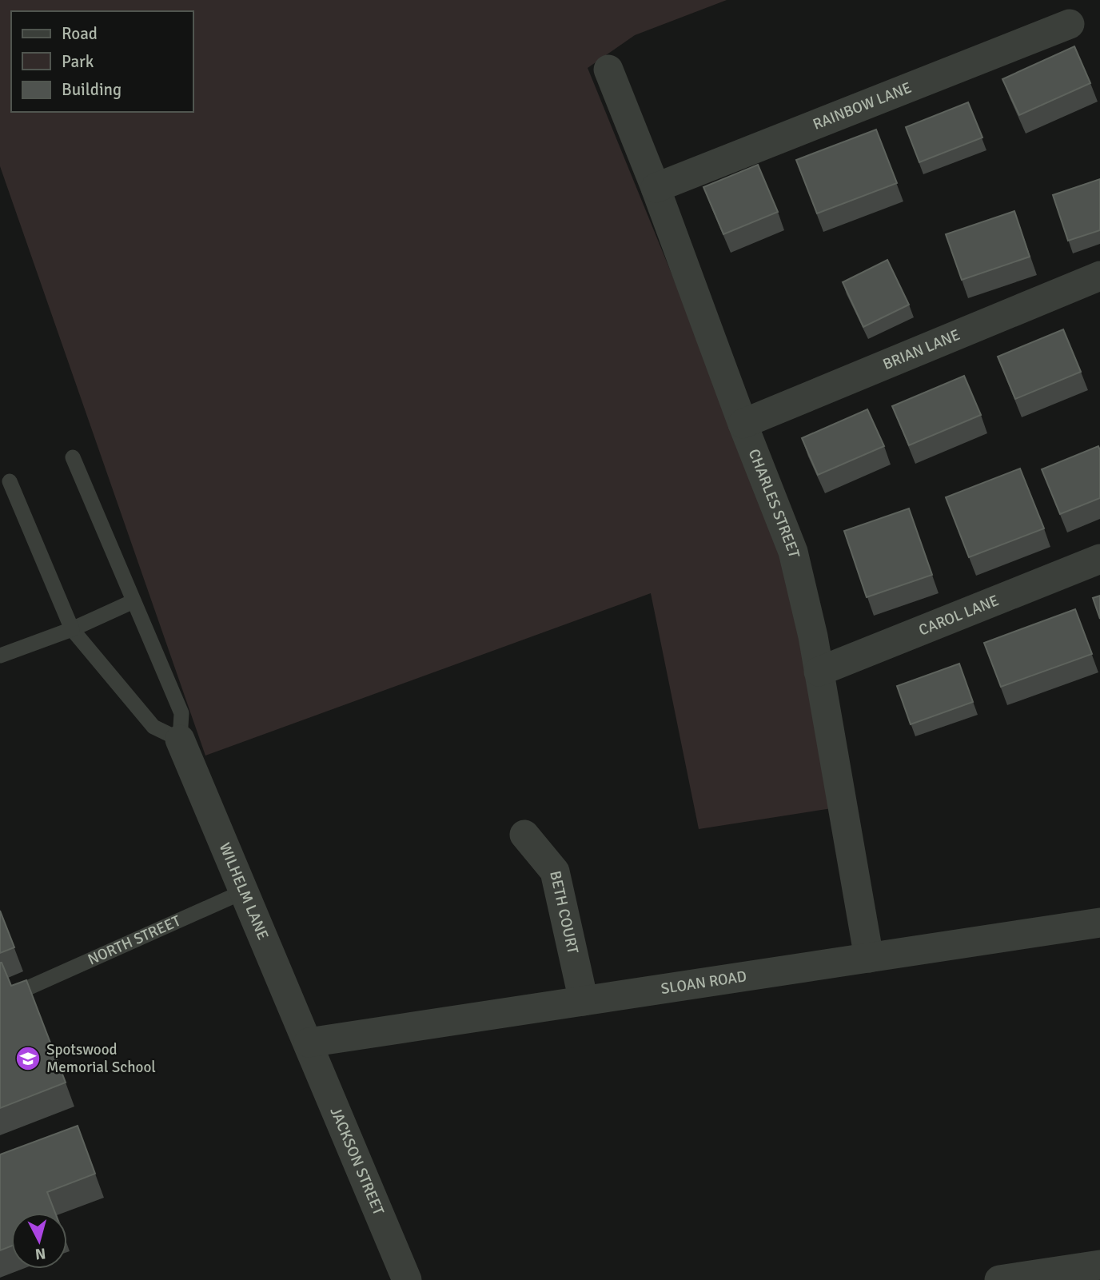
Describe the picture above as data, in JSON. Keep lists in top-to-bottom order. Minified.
{"streets":{"street":["RAINBOW LANE","BRIAN LANE","CHARLES STREET","CAROL LANE","WILHELM LANE","BETH COURT","SLOAN ROAD","JACKSON STREET"],"lane":["NORTH STREET"]},"crossings":[["RAINBOW LANE","CHARLES STREET"],["BRIAN LANE","CHARLES STREET"],["CHARLES STREET","CAROL LANE"],["CHARLES STREET","SLOAN ROAD"],["WILHELM LANE","NORTH STREET"],["WILHELM LANE","SLOAN ROAD"],["WILHELM LANE","JACKSON STREET"],["BETH COURT","SLOAN ROAD"],["SLOAN ROAD","JACKSON STREET"]],"places":{"school or university":["Spotswood Memorial School"]},"legend":["Road","Park","Building"],"north":"bottom"}
